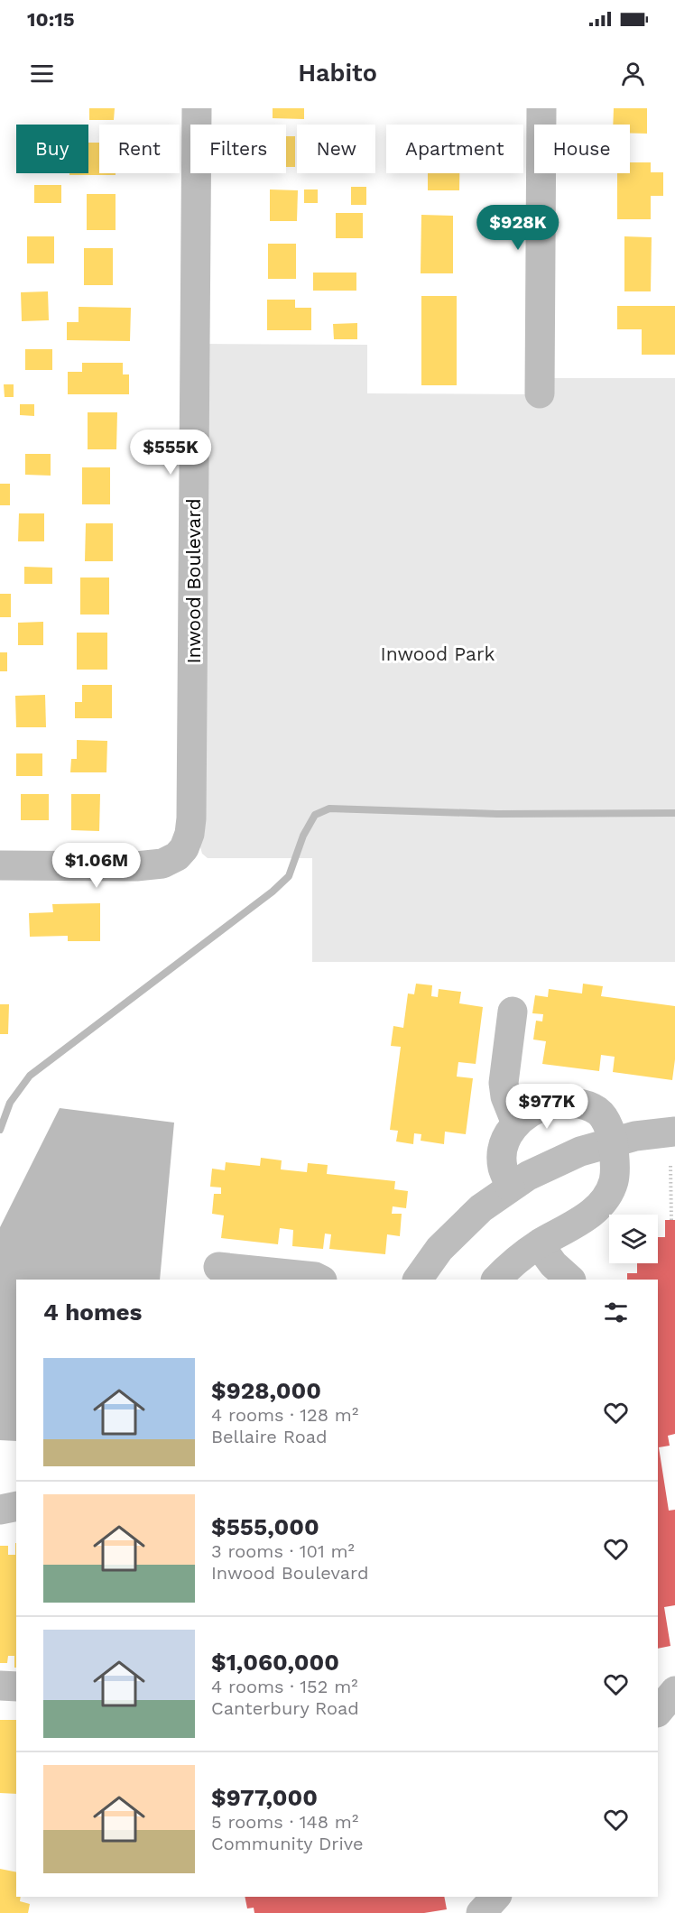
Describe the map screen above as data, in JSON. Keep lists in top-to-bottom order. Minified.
{"streets":{"street":["Inwood Boulevard"]},"parks":["Inwood Park"],"page":{"status":"10:15","header":"Habito","chip":["Buy","Rent","Filters","New","Apartment","House"],"price":["$928K","$555K","$1.06M","$977K"],"heading":"4 homes","list":[{"name":"$928,000","note":"4 rooms · 128 m² · Bellaire Road"},{"name":"$555,000","note":"3 rooms · 101 m² · Inwood Boulevard"},{"name":"$1,060,000","note":"4 rooms · 152 m² · Canterbury Road"},{"name":"$977,000","note":"5 rooms · 148 m² · Community Drive"}]}}
